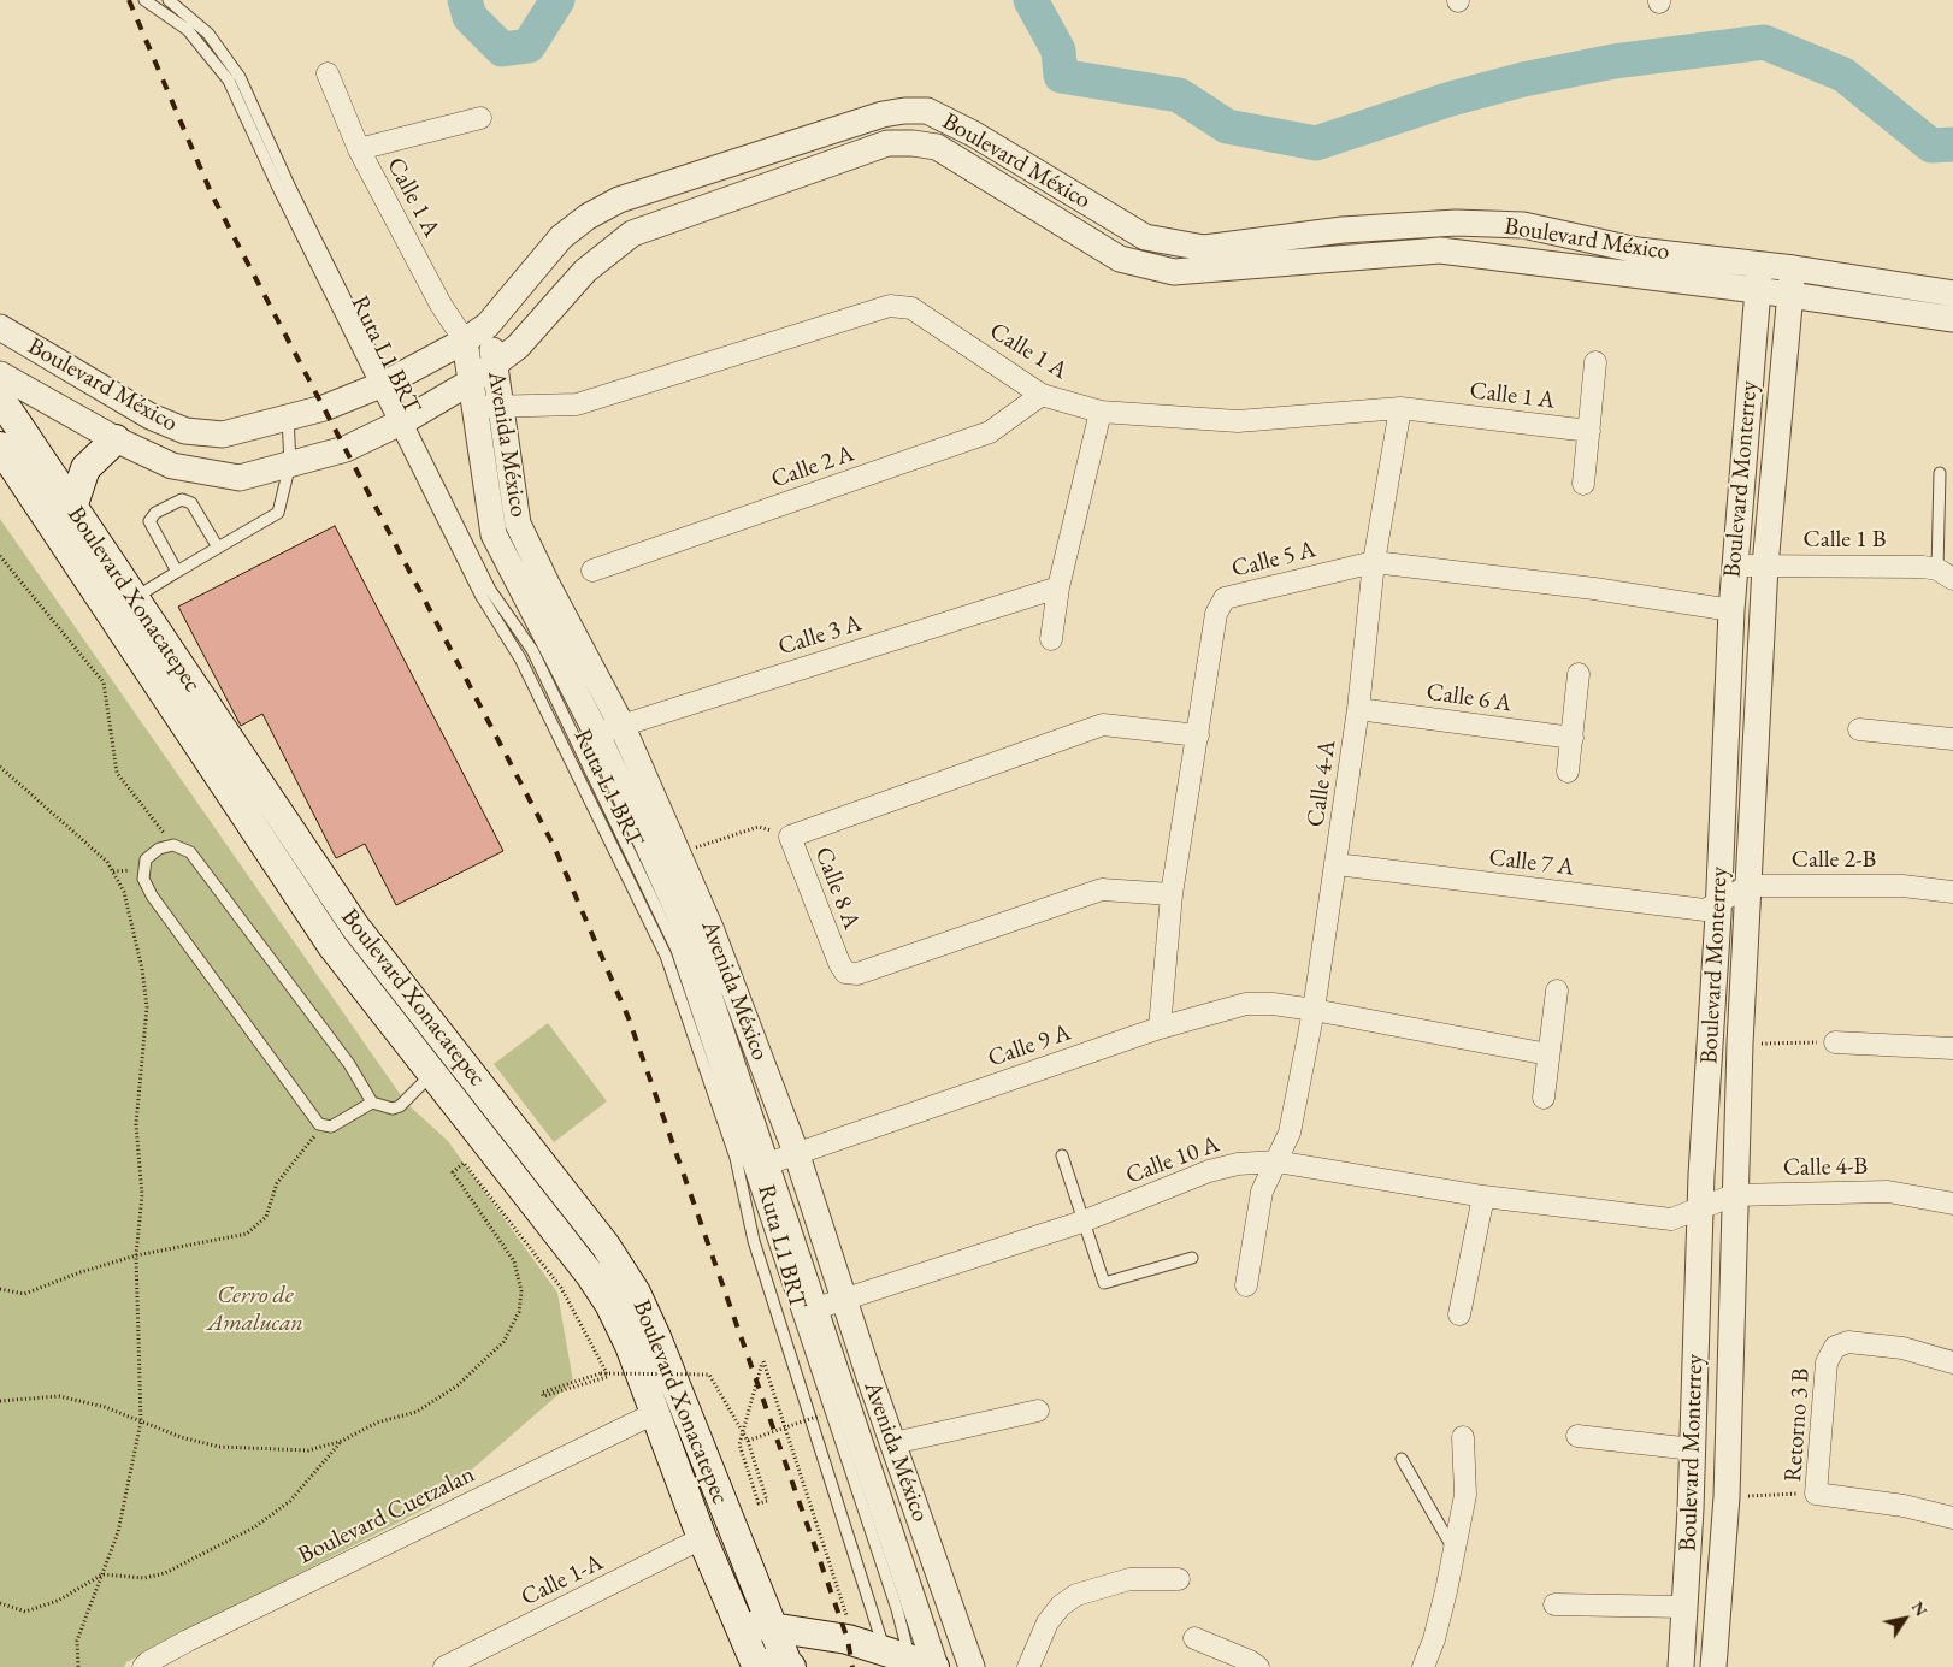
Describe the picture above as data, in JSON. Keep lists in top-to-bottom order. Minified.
{"streets":{"main road":["Boulevard Xonacatepec"],"street":["Boulevard México","Calle 1 A","Avenida México","Calle 2 A","Boulevard Monterrey","Calle 1 B","Calle 5 A","Calle 3 A","Calle 6 A","Calle 4-A","Calle 2-B","Calle 7 A","Calle 8 A","Calle 9 A","Calle 10 A","Calle 4-B","Retorno 3 B","Boulevard Cuetzalan","Calle 1-A"],"lane":["Ruta L1 BRT"]},"crossings":[["Boulevard México","Calle 1 A"],["Boulevard México","Ruta L1 BRT"],["Boulevard México","Avenida México"],["Boulevard México","Boulevard Monterrey"],["Calle 1 A","Avenida México"],["Calle 1 A","Calle 2 A"],["Calle 1 A","Calle 4-A"],["Ruta L1 BRT","Avenida México"],["Avenida México","Calle 3 A"],["Avenida México","Calle 9 A"],["Avenida México","Calle 10 A"],["Boulevard Monterrey","Calle 1 B"],["Boulevard Monterrey","Calle 5 A"],["Boulevard Monterrey","Calle 2-B"],["Boulevard Monterrey","Calle 7 A"],["Boulevard Monterrey","Calle 10 A"],["Boulevard Monterrey","Calle 4-B"],["Calle 5 A","Calle 4-A"],["Calle 5 A","Calle 8 A"],["Calle 5 A","Calle 9 A"],["Boulevard Xonacatepec","Boulevard Cuetzalan"],["Boulevard Xonacatepec","Calle 1-A"],["Calle 6 A","Calle 4-A"],["Calle 4-A","Calle 7 A"],["Calle 4-A","Calle 9 A"],["Calle 4-A","Calle 10 A"],["Calle 2-B","Calle 7 A"],["Calle 10 A","Calle 4-B"]],"parks":["Cerro de Amalucan"],"north":"top right"}
